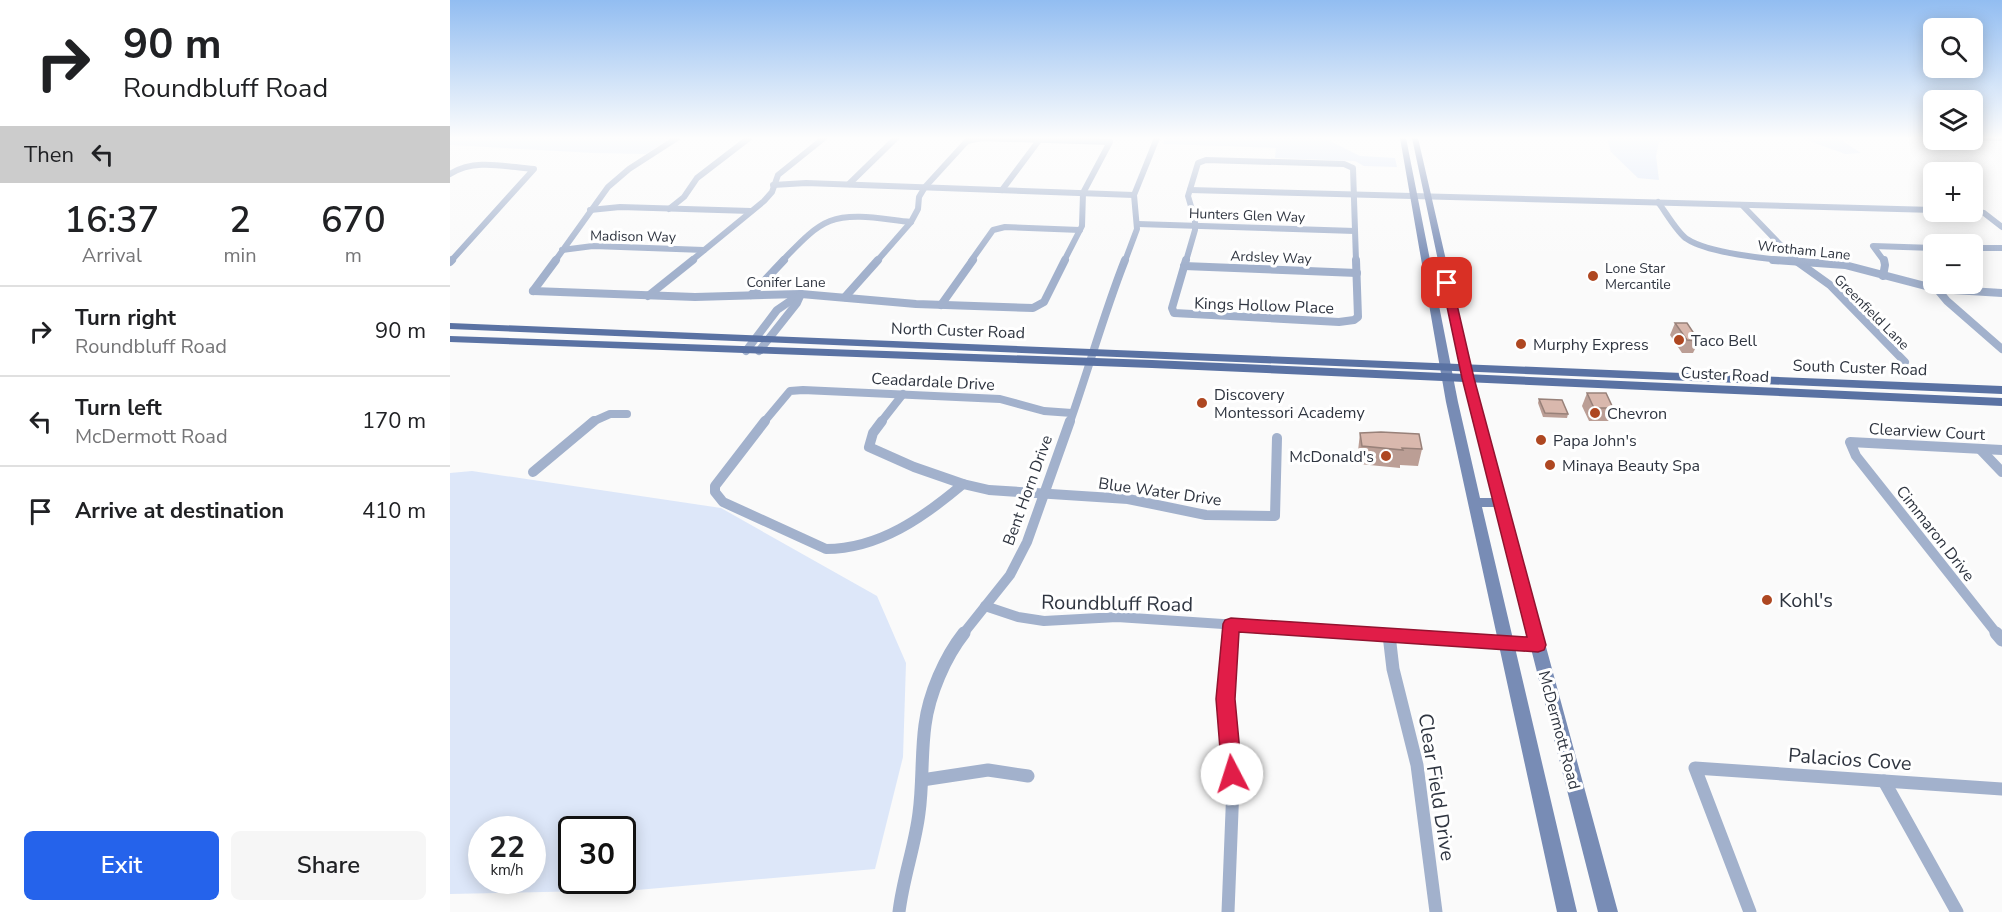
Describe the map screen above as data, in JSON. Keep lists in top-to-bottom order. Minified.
{"streets":{"main road":["North Custer Road","South Custer Road","Custer Road","McDermott Road"],"street":["Hunters Glen Way","Madison Way","Wrotham Lane","Ardsley Way","Conifer Lane","Kings Hollow Place","Greenfield Lane","Ceadardale Drive","Clearview Court","Bent Horn Drive","Blue Water Drive","Cimmaron Drive","Roundbluff Road","Palacios Cove","Clear Field Drive"]},"crossings":[["Hunters Glen Way","Bent Horn Drive"],["Madison Way","Conifer Lane"],["Wrotham Lane","Greenfield Lane"],["Ardsley Way","Kings Hollow Place"],["North Custer Road","Custer Road"],["North Custer Road","Bent Horn Drive"],["North Custer Road","McDermott Road"],["South Custer Road","Custer Road"],["South Custer Road","McDermott Road"],["Custer Road","McDermott Road"],["Ceadardale Drive","Bent Horn Drive"],["Ceadardale Drive","Blue Water Drive"],["Clearview Court","Cimmaron Drive"],["Bent Horn Drive","Blue Water Drive"],["Bent Horn Drive","Roundbluff Road"],["Roundbluff Road","McDermott Road"],["Roundbluff Road","Clear Field Drive"]],"places":["Lone Star Mercantile","Taco Bell","Murphy Express","Discovery Montessori Academy","Chevron","Papa John's","McDonald's","Minaya Beauty Spa","Kohl's"],"page":{"turn":["90 m","Roundbluff Road"],"map_buttons":["+","−"],"then":"Then","eta":["16:37","Arrival","2","min","670","m"],"list":[{"name":"Turn right","note":"Roundbluff Road","value":"90 m"},{"name":"Turn left","note":"McDermott Road","value":"170 m"},{"name":"Arrive at destination","value":"410 m"}],"speed":"22 km/h","limit":"30","buttons":["Exit","Share"]}}
